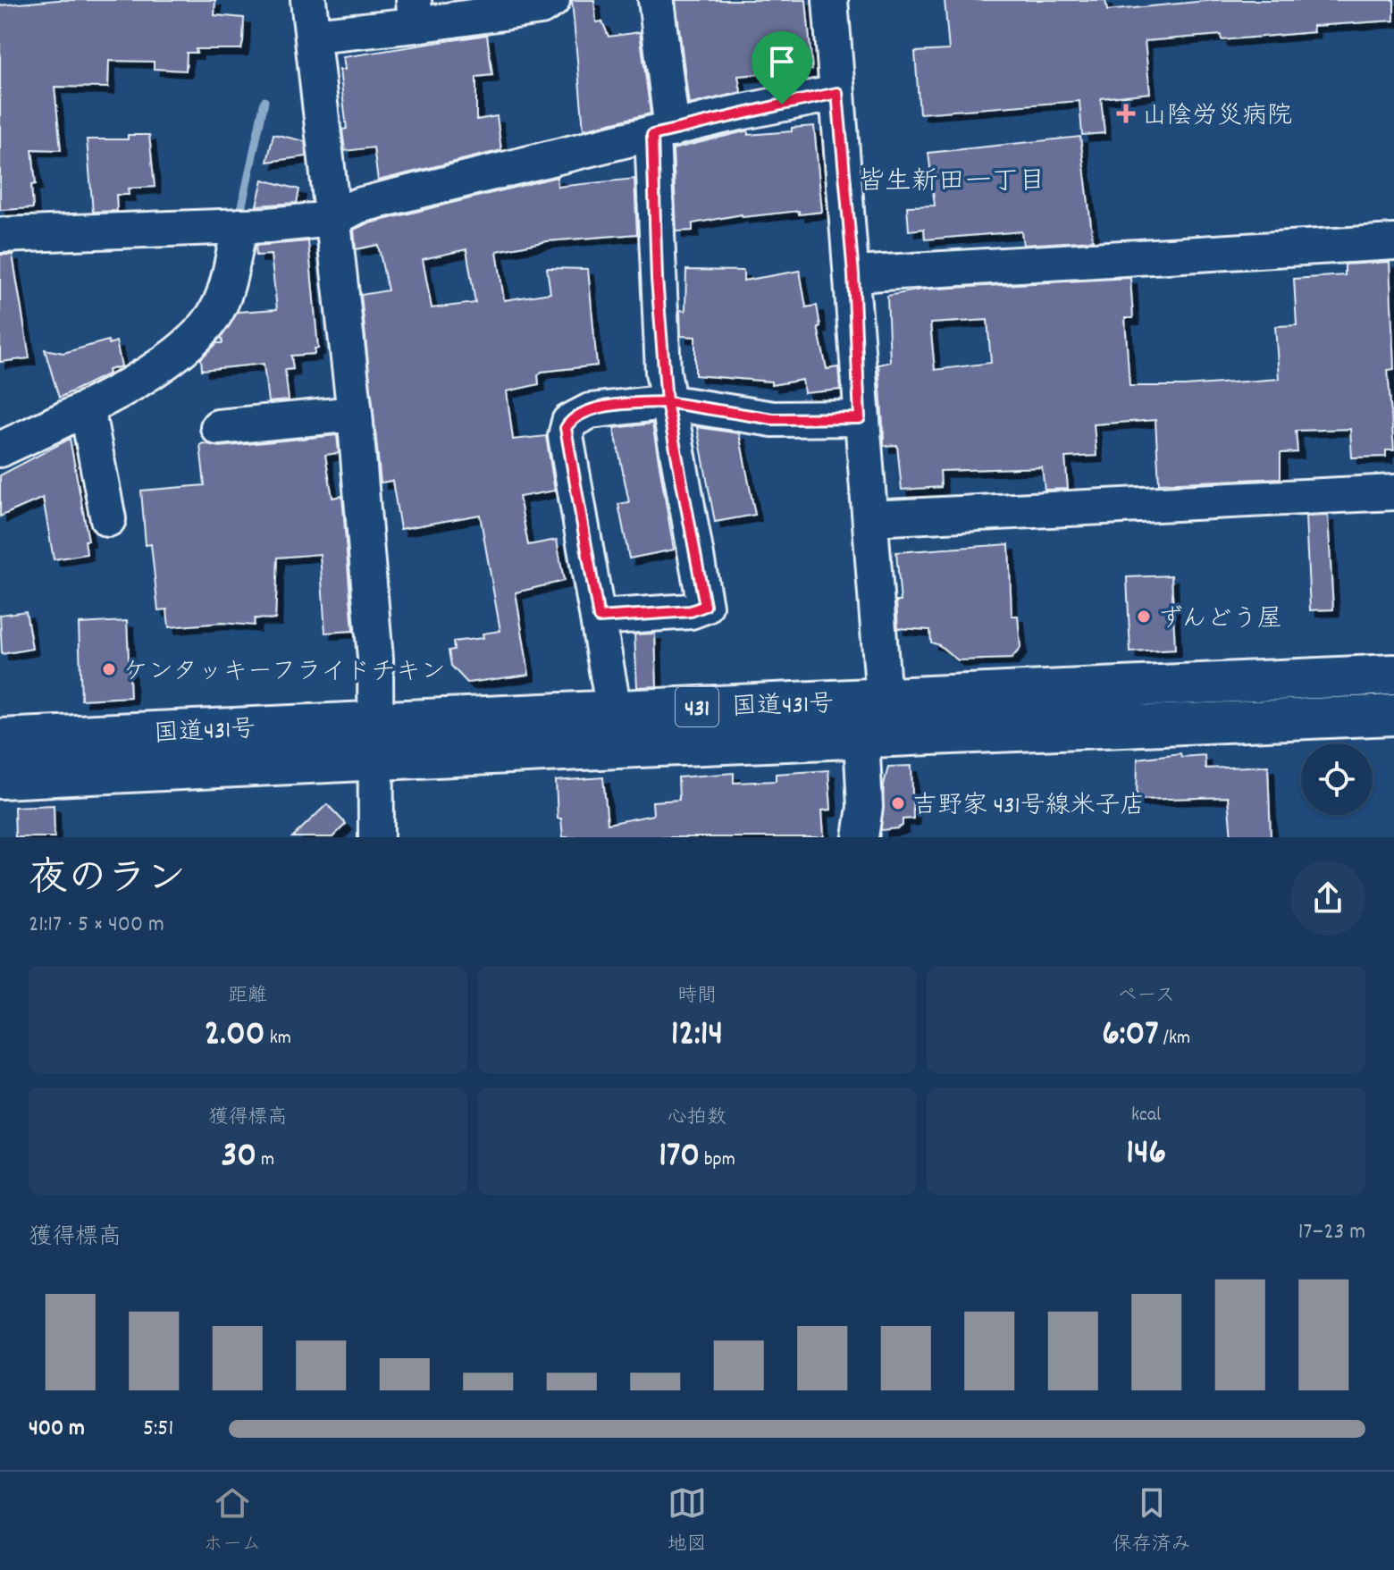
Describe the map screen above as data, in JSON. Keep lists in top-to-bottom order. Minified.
{"streets":{"highway":["国道431号","431"]},"districts":["皆生新田一丁目"],"places":{"health":["山陰労災病院"],"other":["ずんどう屋","ケンタッキーフライドチキン","吉野家 431号線米子店"]},"page":{"heading":["夜のラン","21:17 · 5 × 400 m"],"stats":[["距離","2.00 km"],["時間","12:14"],["ペース","6:07 /km"],["獲得標高","30 m"],["心拍数","170 bpm"],["kcal","146"]],"chart":["獲得標高","17–23 m"],"list":[{"name":"400 m","note":"5:51"}],"tabs":["ホーム","地図","保存済み"]}}
